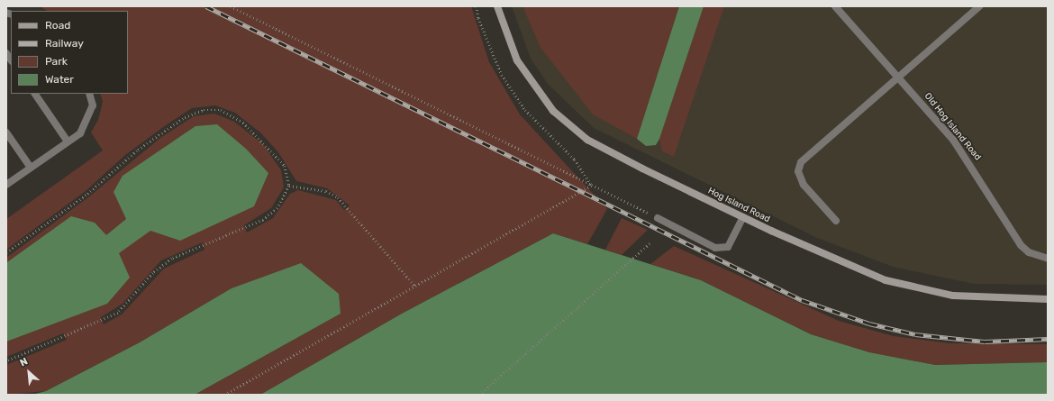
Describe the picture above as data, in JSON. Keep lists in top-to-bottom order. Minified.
{"streets":{"street":["Hog Island Road"],"lane":["Old Hog Island Road"]},"legend":["Road","Railway","Park","Water"],"north":"top left"}
